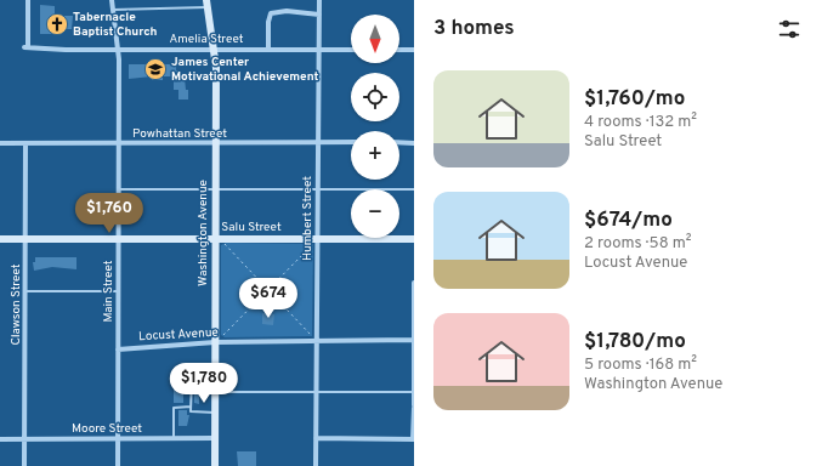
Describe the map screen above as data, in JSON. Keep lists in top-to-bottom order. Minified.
{"streets":{"main road":["Salu Street","Washington Avenue"],"street":["Amelia Street","Powhattan Street","Humbert Street","Main Street","Clawson Street","Locust Avenue","Moore Street"]},"crossings":[["Amelia Street","Humbert Street"],["Amelia Street","Washington Avenue"],["Amelia Street","Main Street"],["Powhattan Street","Humbert Street"],["Powhattan Street","Washington Avenue"],["Powhattan Street","Main Street"],["Powhattan Street","Clawson Street"],["Humbert Street","Salu Street"],["Humbert Street","Locust Avenue"],["Salu Street","Washington Avenue"],["Salu Street","Main Street"],["Salu Street","Clawson Street"],["Washington Avenue","Locust Avenue"],["Washington Avenue","Moore Street"],["Main Street","Locust Avenue"],["Main Street","Moore Street"],["Clawson Street","Moore Street"]],"places":{"church":["Tabernacle Baptist Church"],"school or university":["James Center Motivational Achievement"]},"north":"bottom","page":{"heading":"3 homes","map_buttons":["+","−"],"list":[{"name":"$1,760/mo","note":"4 rooms · 132 m² · Salu Street"},{"name":"$674/mo","note":"2 rooms · 58 m² · Locust Avenue"},{"name":"$1,780/mo","note":"5 rooms · 168 m² · Washington Avenue"}],"price":["$1,760","$674","$1,780"]}}
